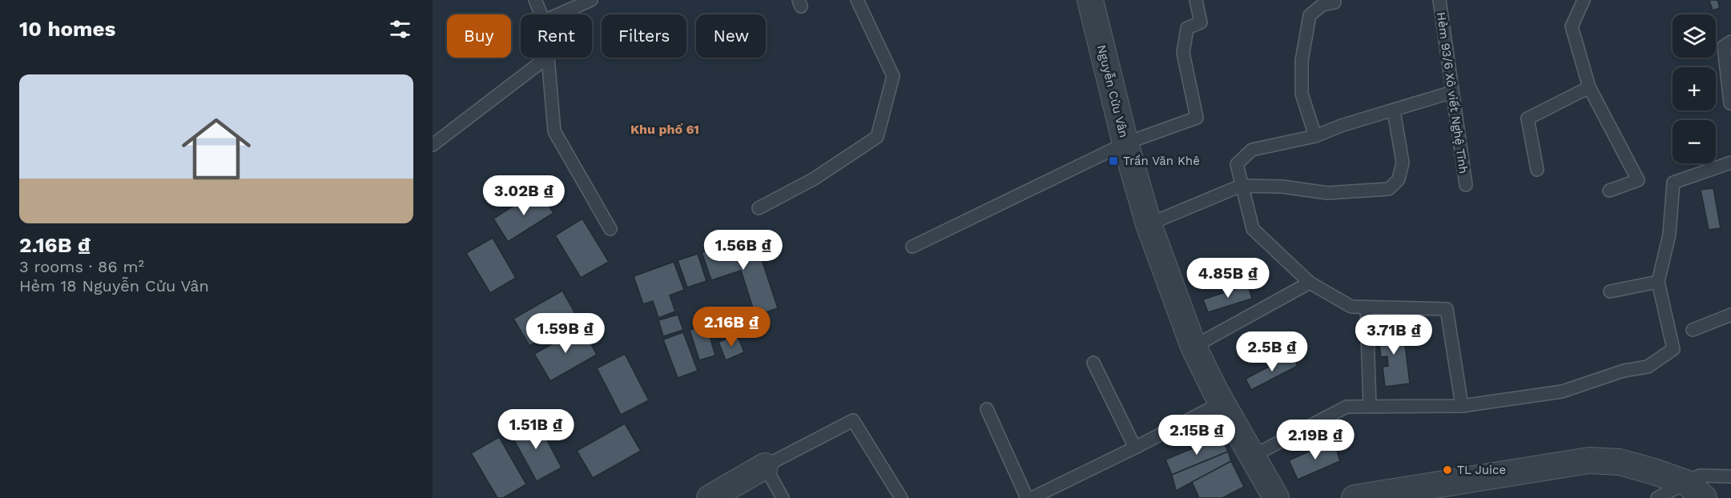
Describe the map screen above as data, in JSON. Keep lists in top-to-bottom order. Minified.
{"streets":{"street":["Nguyễn Cửu Vân"],"lane":["Hẻm 93/6 Xô viết Nghệ Tĩnh"]},"districts":["Khu phố 61"],"places":{"transit":["Trần Văn Khê"],"other":["TL Juice"]},"page":{"heading":"10 homes","map_buttons":["+","−"],"chip":["Buy","Rent","Filters","New"],"list":[{"name":"2.16B ₫","note":"3 rooms · 86 m² · Hẻm 18 Nguyễn Cửu Vân"}],"price":["3.02B ₫","1.56B ₫","4.85B ₫","2.16B ₫","1.59B ₫","3.71B ₫","2.5B ₫","1.51B ₫","2.15B ₫","2.19B ₫"]}}
